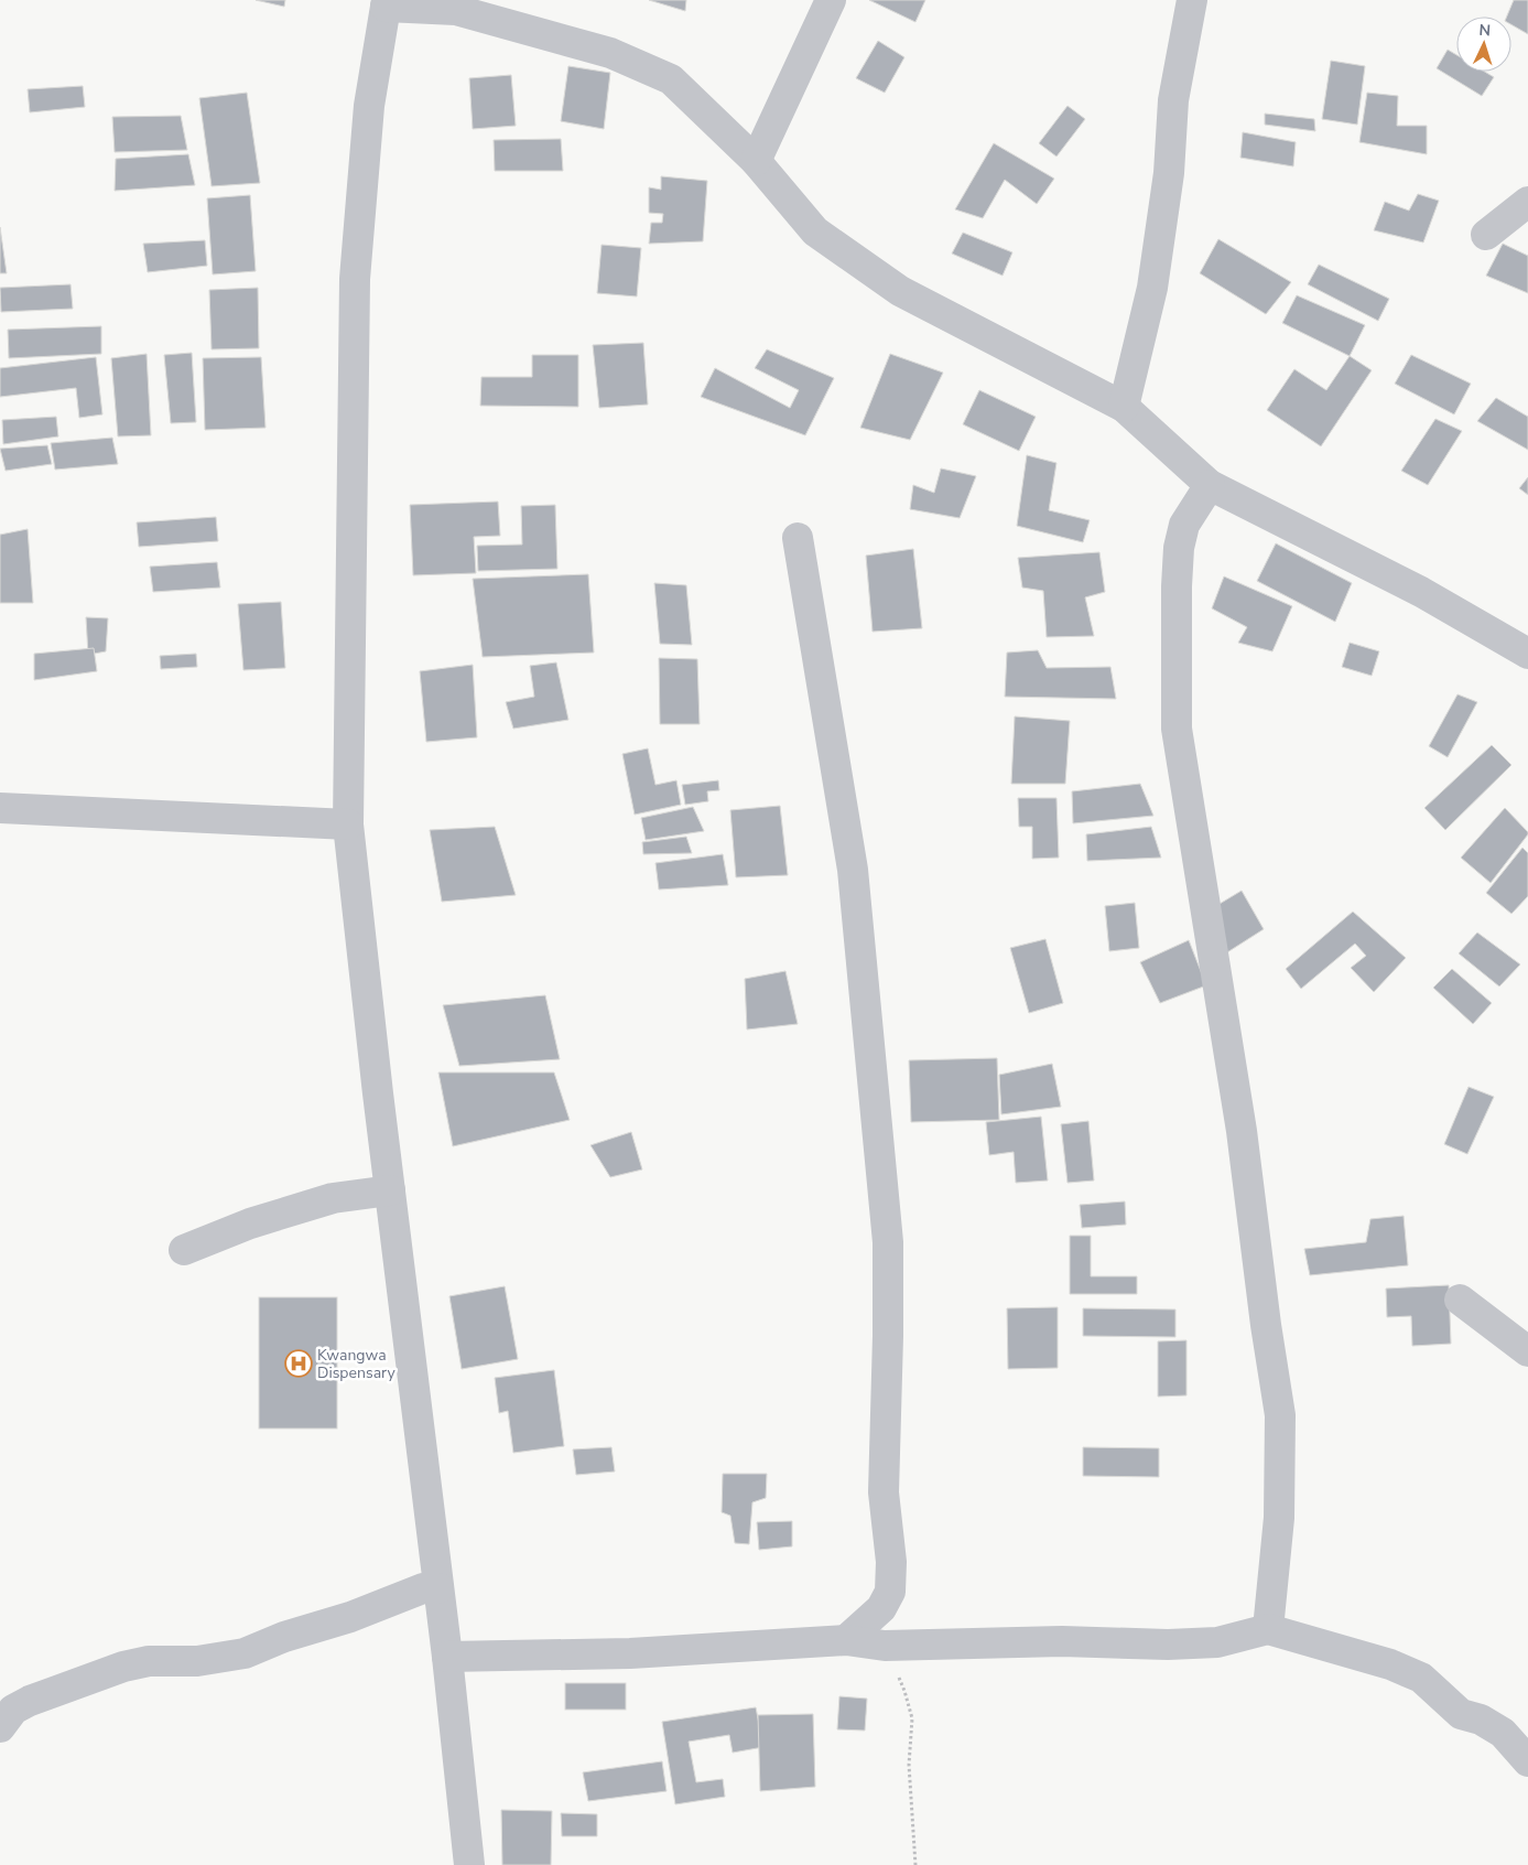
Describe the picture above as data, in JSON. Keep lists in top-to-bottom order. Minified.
{"places":{"hospital":["Kwangwa Dispensary"]},"north":"top"}
